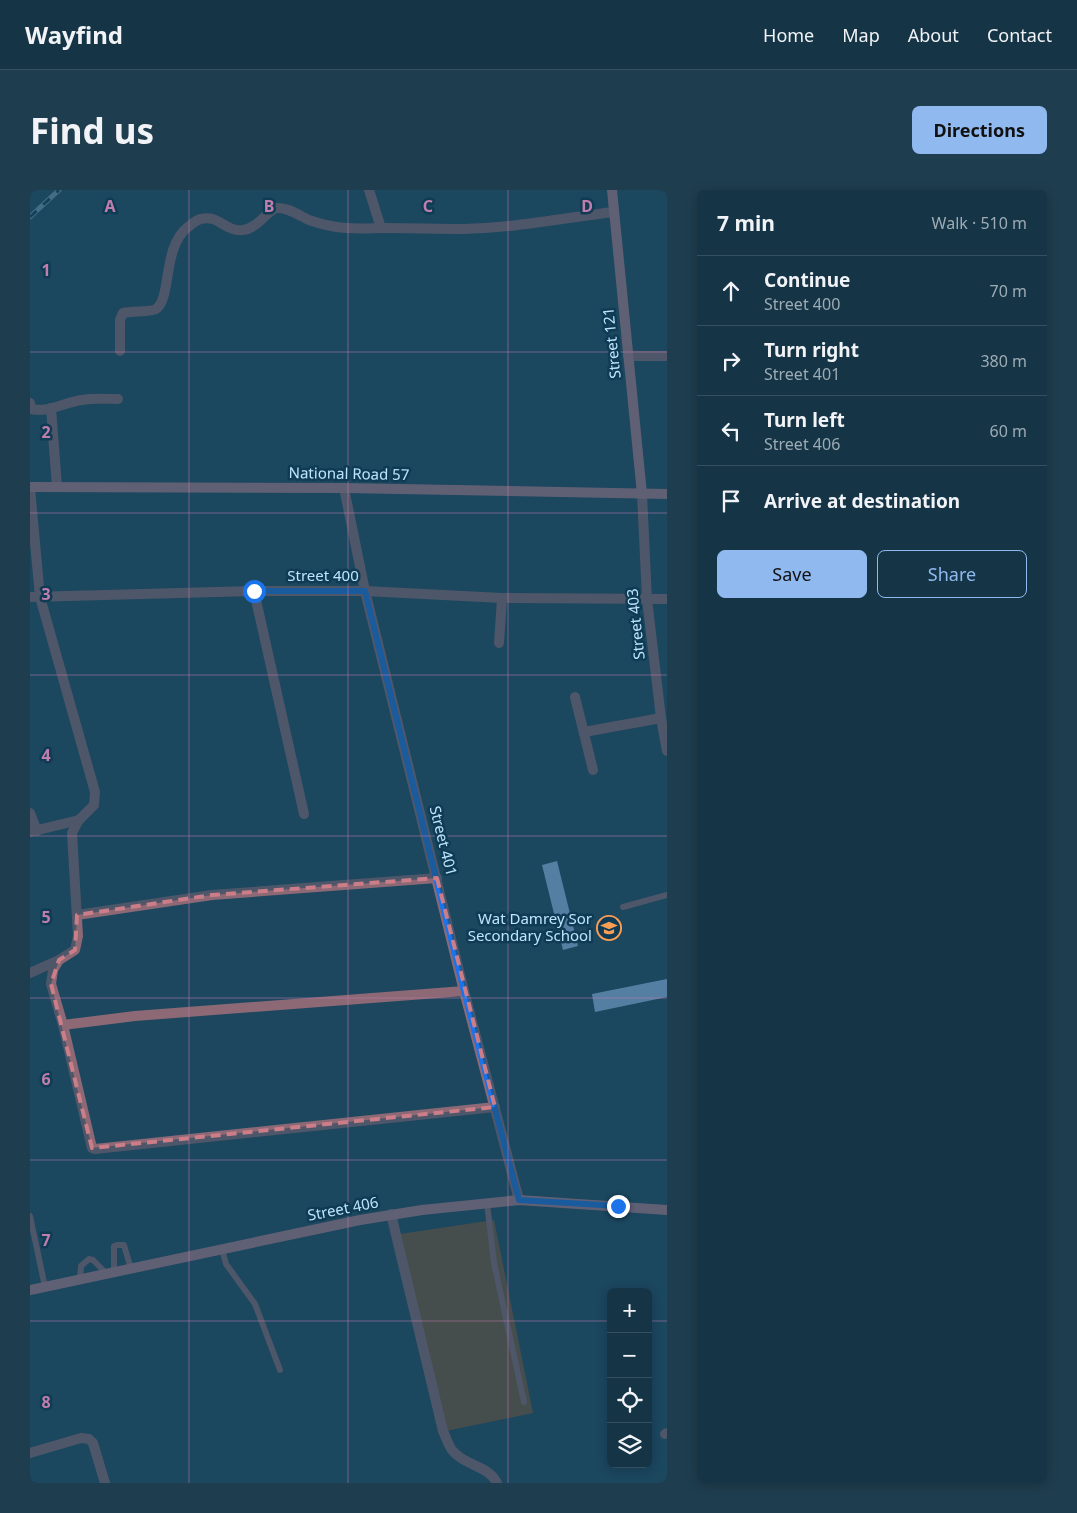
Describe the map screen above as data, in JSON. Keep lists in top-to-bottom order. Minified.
{"streets":{"street":["Street 121","National Road 57","Street 400","Street 403","Street 401","Street 406"]},"crossings":[["Street 121","National Road 57"],["Street 121","Street 403"],["National Road 57","Street 403"],["National Road 57","Street 401"],["Street 400","Street 403"],["Street 400","Street 401"],["Street 401","Street 406"]],"places":{"school or university":["Wat Damrey Sor Secondary School"]},"page":{"header":"Wayfind","nav":["Home","Map","About","Contact"],"buttons":["Directions",["Save","Share"]],"title":"Find us","heading":["7 min","Walk · 510 m"],"list":[["Continue","Street 400","70 m"],["Turn right","Street 401","380 m"],["Turn left","Street 406","60 m"],"Arrive at destination"],"map_buttons":["+","−"]},"grid":{"columns":["A","B","C","D"],"rows":["1","2","3","4","5","6","7","8"]}}
